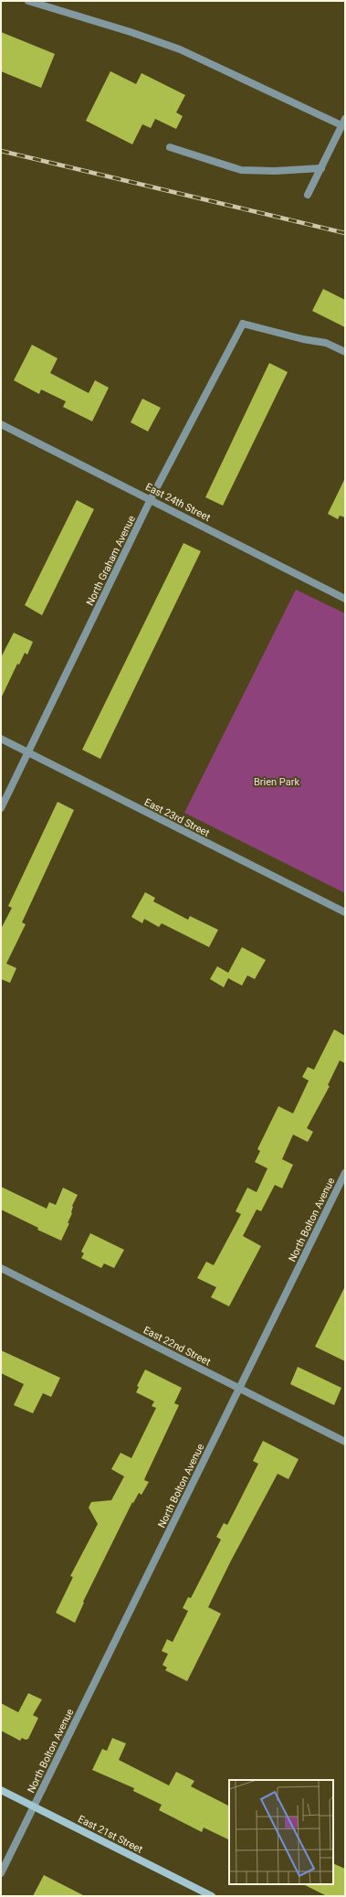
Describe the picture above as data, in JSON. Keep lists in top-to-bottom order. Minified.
{"streets":{"main road":["East 21st Street"],"street":["East 24th Street","North Graham Avenue","East 23rd Street","North Bolton Avenue","East 22nd Street"]},"crossings":[["East 24th Street","North Graham Avenue"],["North Graham Avenue","East 23rd Street"],["North Bolton Avenue","East 22nd Street"],["North Bolton Avenue","East 21st Street"]],"parks":["Brien Park"]}
